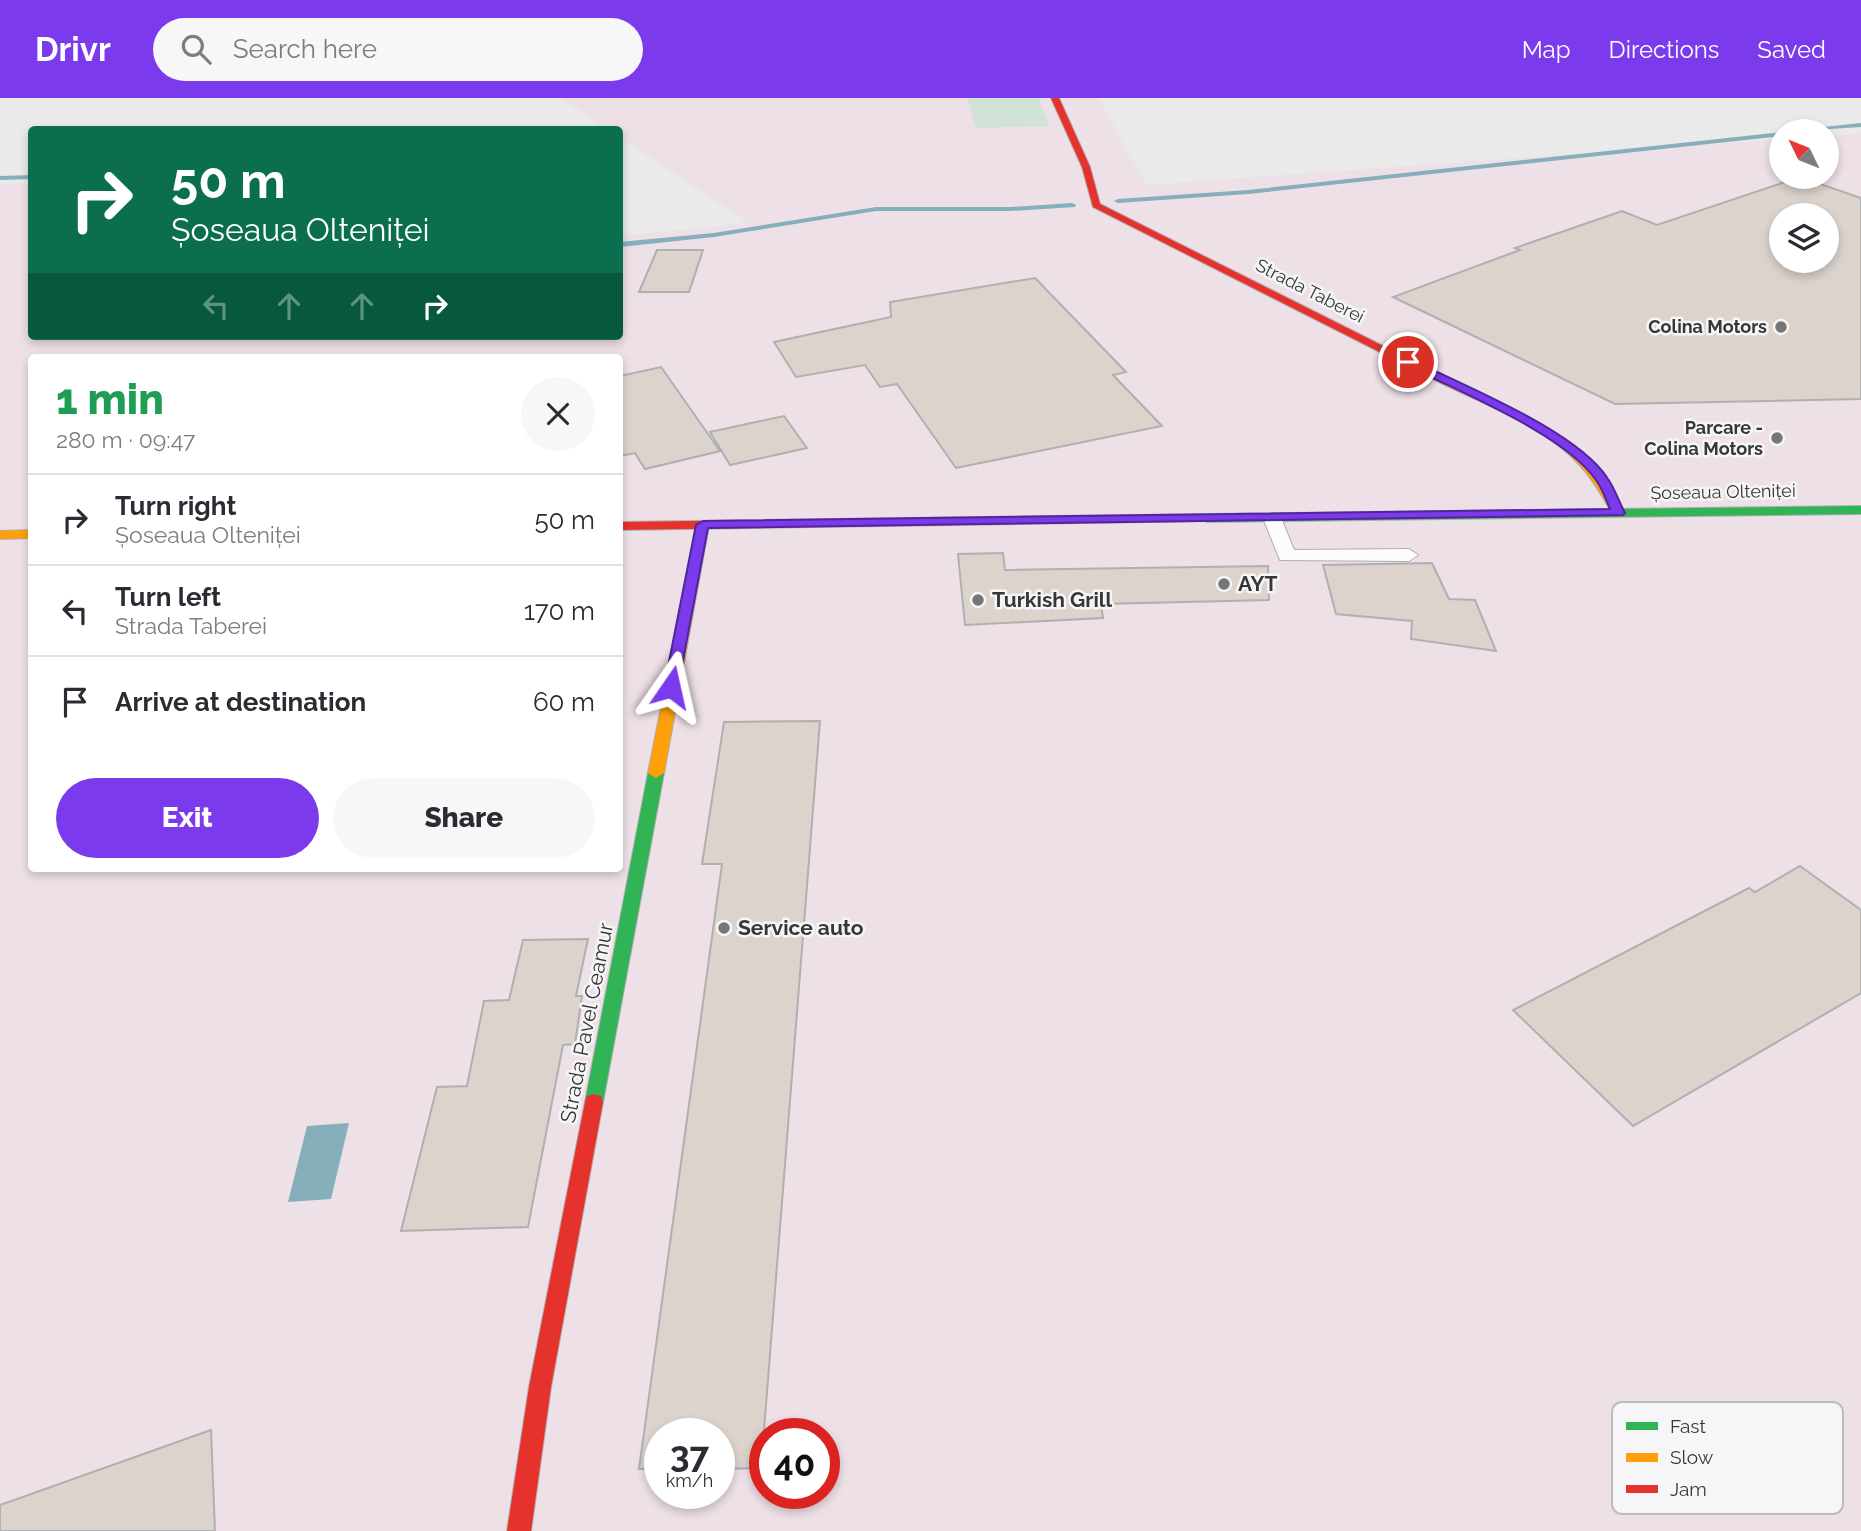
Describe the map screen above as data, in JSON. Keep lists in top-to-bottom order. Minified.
{"streets":{"street":["Strada Taberei","Șoseaua Olteniței","Strada Pavel Ceamur"]},"crossings":[["Strada Taberei","Șoseaua Olteniței"],["Șoseaua Olteniței","Strada Pavel Ceamur"]],"places":["Colina Motors","Parcare - Colina Motors","AYT","Turkish Grill","Service auto"],"legend":["Fast","Slow","Jam"],"north":"top left","page":{"header":"Drivr","search":"Search here","nav":["Map","Directions","Saved"],"turn":["50 m","Șoseaua Olteniței"],"heading":["1 min","280 m · 09:47"],"list":[{"name":"Turn right","note":"Șoseaua Olteniței","value":"50 m"},{"name":"Turn left","note":"Strada Taberei","value":"170 m"},{"name":"Arrive at destination","value":"60 m"}],"buttons":["Exit","Share"],"speed":"37 km/h","limit":"40"}}
